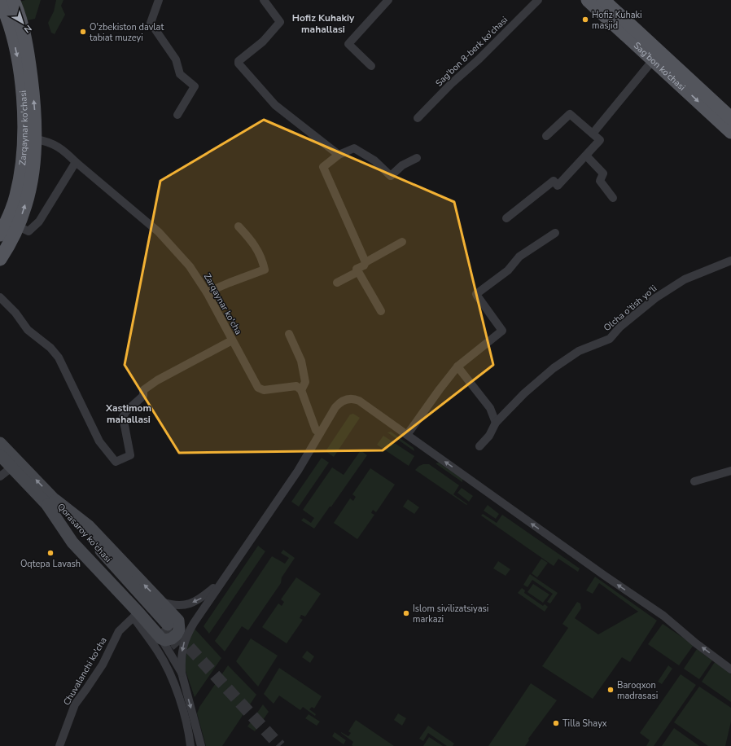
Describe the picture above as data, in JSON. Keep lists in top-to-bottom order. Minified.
{"streets":{"main road":["Sag’bon ko’chasi","Zarqaynar ko'chasi","Qorasaroy ko'chasi"],"street":["Sag'bon 8-berk ko'chasi","Zarqaynar ko'cha","Olcha o'tish yo'li","Chuvalanchi ko'cha"]},"crossings":[["Zarqaynar ko'chasi","Zarqaynar ko'cha"]],"districts":["Hofiz Kuhakiy mahallasi","Xastimom mahallasi"],"places":["Hofiz Kuhaki masjid","O'zbekiston davlat tabiat muzeyi","Oqtepa Lavash","Islom sivilizatsiyasi markazi","Baroqxon madrasasi","Tilla Shayx"],"north":"bottom right"}
